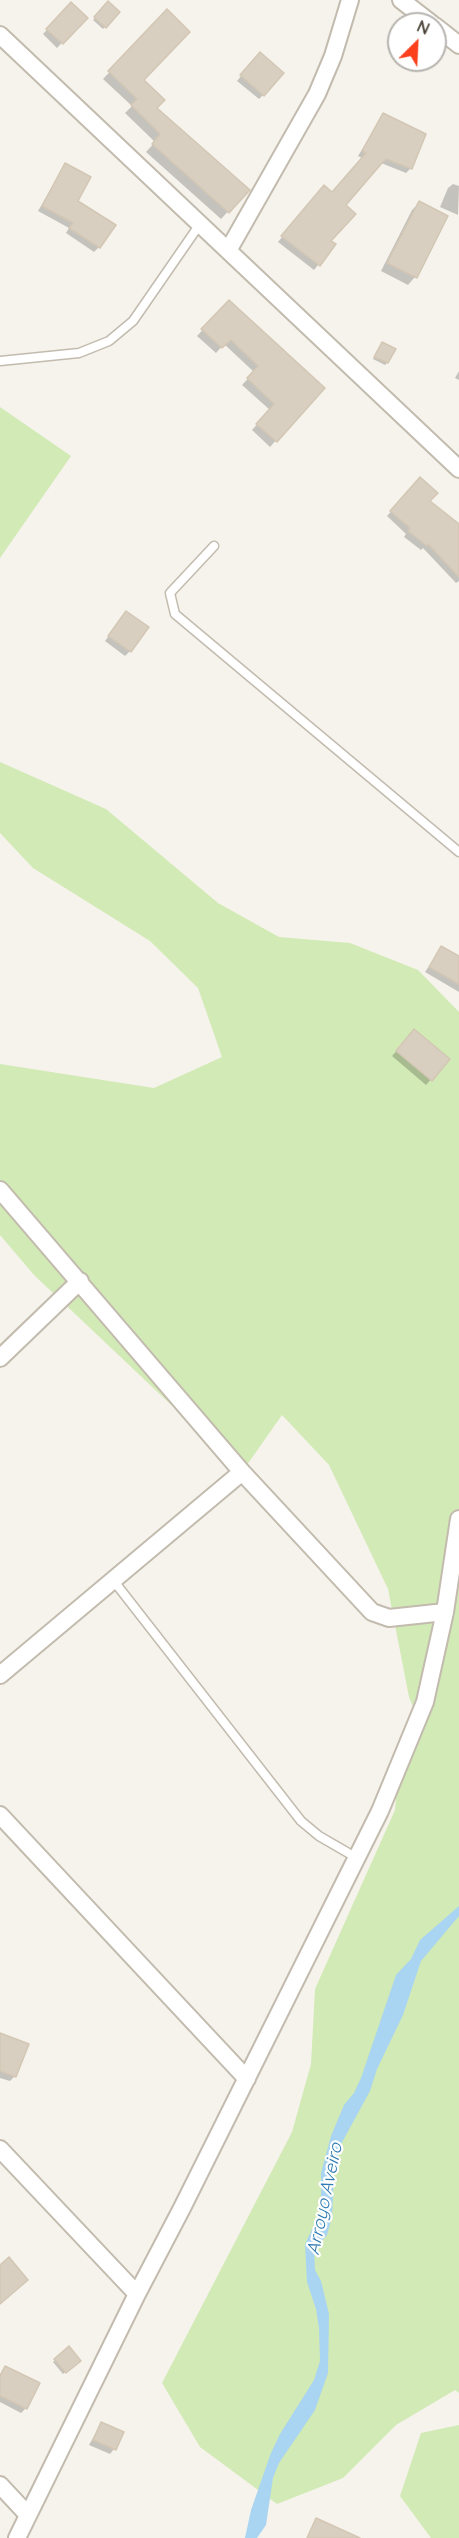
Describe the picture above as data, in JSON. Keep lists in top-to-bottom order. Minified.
{"water":["Arroyo Aveiro"],"north":"top right"}
